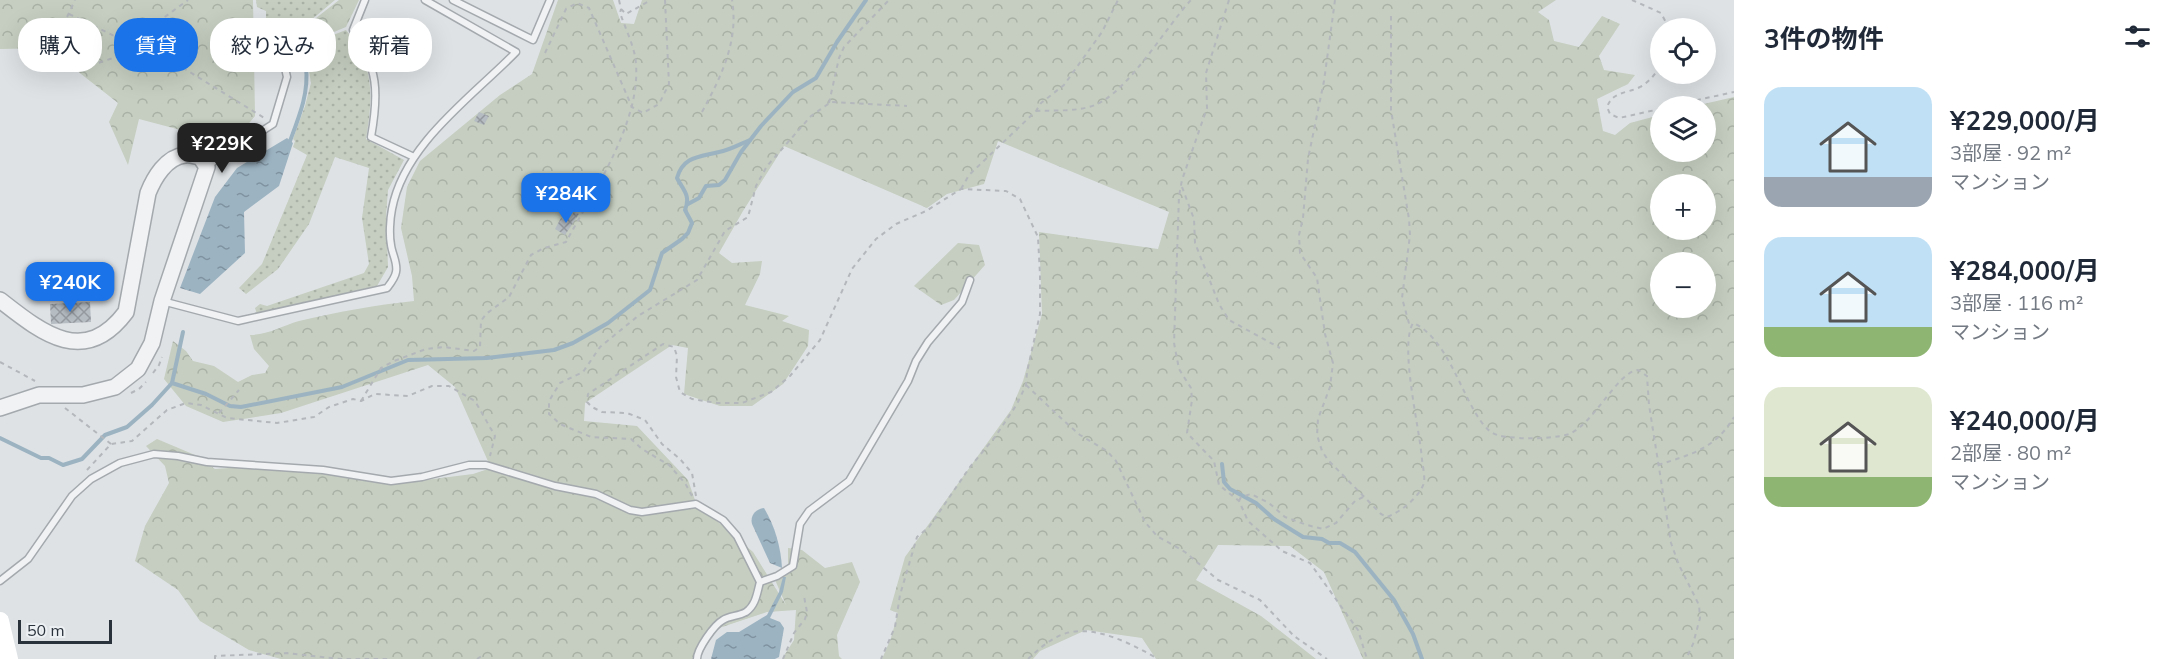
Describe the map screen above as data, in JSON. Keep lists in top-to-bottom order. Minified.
{"scale_bar":"50 m","page":{"heading":"3件の物件","map_buttons":["+","−"],"chip":["購入","賃貸","絞り込み","新着"],"list":[{"name":"¥229,000/月","note":"3部屋 · 92 m² · マンション"},{"name":"¥284,000/月","note":"3部屋 · 116 m² · マンション"},{"name":"¥240,000/月","note":"2部屋 · 80 m² · マンション"}],"price":["¥229K","¥284K","¥240K"],"scale":"50 m"}}
